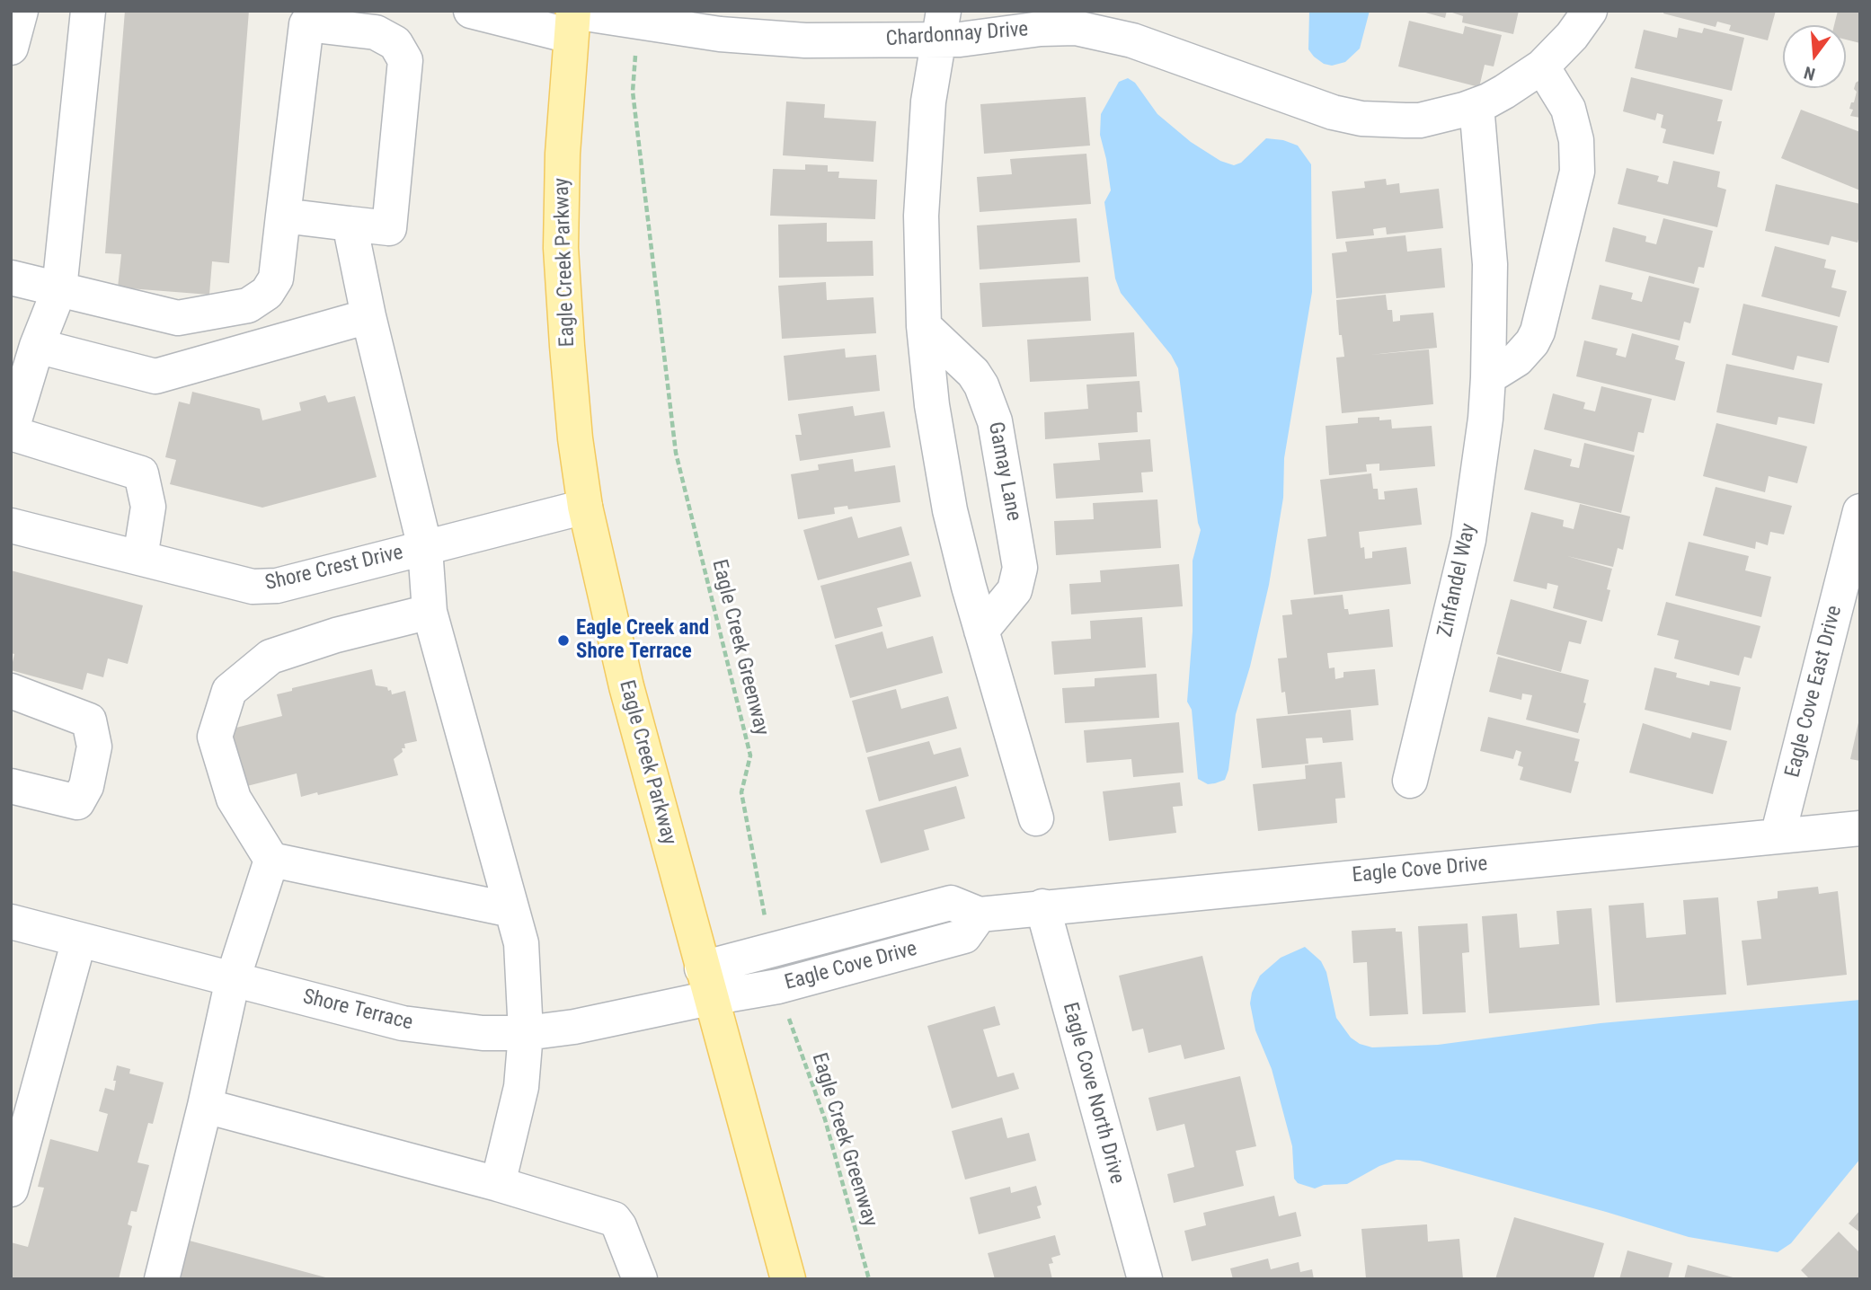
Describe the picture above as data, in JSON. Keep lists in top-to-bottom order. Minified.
{"streets":{"main road":["Eagle Creek Parkway"],"street":["Chardonnay Drive","Gamay Lane","Shore Crest Drive","Zinfandel Way","Eagle Cove East Drive","Eagle Cove Drive","Shore Terrace","Eagle Cove North Drive"],"path":["Eagle Creek Greenway"]},"crossings":[["Chardonnay Drive","Eagle Creek Parkway"],["Chardonnay Drive","Zinfandel Way"],["Chardonnay Drive","Eagle Creek Greenway"],["Eagle Creek Parkway","Shore Crest Drive"],["Eagle Creek Parkway","Eagle Cove Drive"],["Eagle Creek Parkway","Shore Terrace"],["Eagle Creek Greenway","Eagle Cove Drive"],["Eagle Cove East Drive","Eagle Cove Drive"],["Eagle Cove Drive","Shore Terrace"],["Eagle Cove Drive","Eagle Cove North Drive"]],"places":["Eagle Creek and Shore Terrace"],"north":"bottom"}
